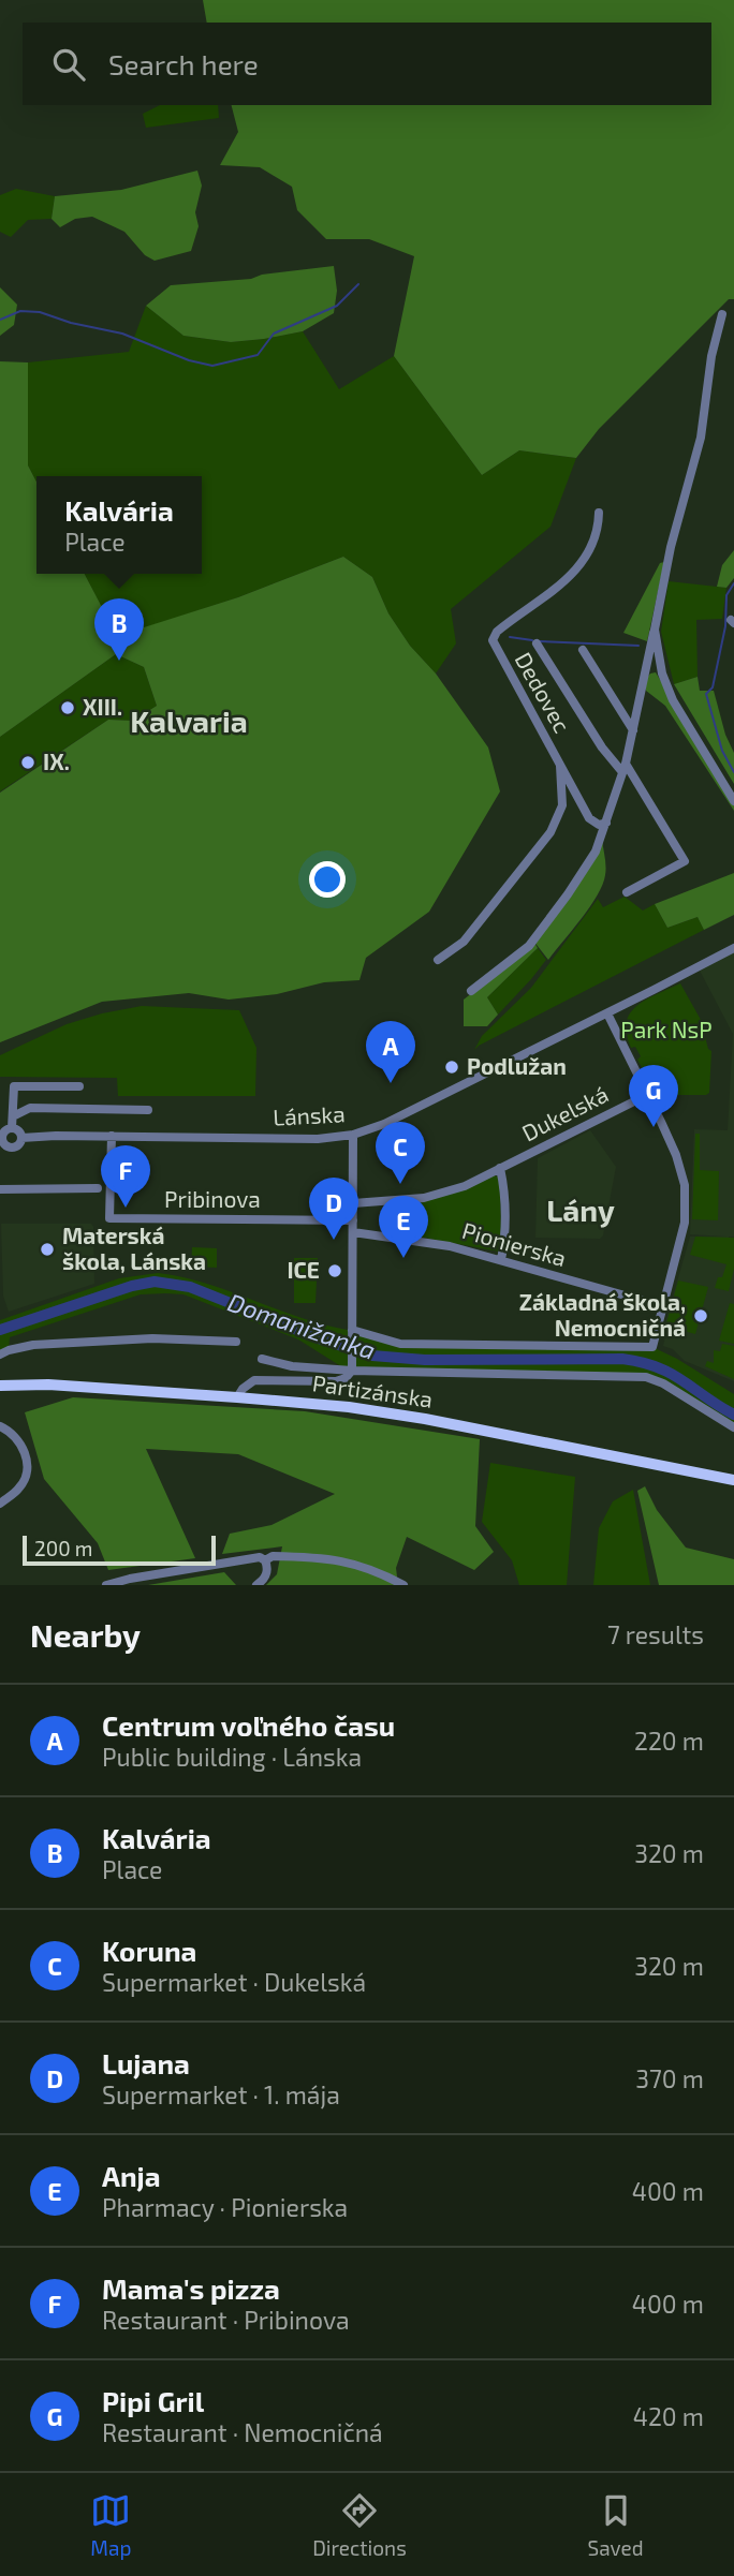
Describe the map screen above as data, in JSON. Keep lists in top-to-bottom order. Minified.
{"streets":{"main road":["Partizánska"],"street":["Dedovec","Dukelská","Lánska","Pribinova","Pionierska"]},"crossings":[["Lánska","Pribinova"]],"districts":["Kalvaria","Lány"],"water":["Domanižanka"],"parks":["Park NsP"],"places":["XIII.","IX.","Podlužan","Materská škola, Lánska","ICE","Základná škola, Nemocničná"],"scale_bar":"200 m","page":{"search":"Search here","popup":["Kalvária","Place"],"pins":["B","A","G","C","F","D","E"],"scale":"200 m","heading":["Nearby","7 results"],"list":[{"mark":"A","name":"Centrum voľného času","note":"Public building · Lánska","value":"220 m"},{"mark":"B","name":"Kalvária","note":"Place","value":"320 m"},{"mark":"C","name":"Koruna","note":"Supermarket · Dukelská","value":"320 m"},{"mark":"D","name":"Lujana","note":"Supermarket · 1. mája","value":"370 m"},{"mark":"E","name":"Anja","note":"Pharmacy · Pionierska","value":"400 m"},{"mark":"F","name":"Mama's pizza","note":"Restaurant · Pribinova","value":"400 m"},{"mark":"G","name":"Pipi Gril","note":"Restaurant · Nemocničná","value":"420 m"}],"nav":["Map","Directions","Saved"]}}
